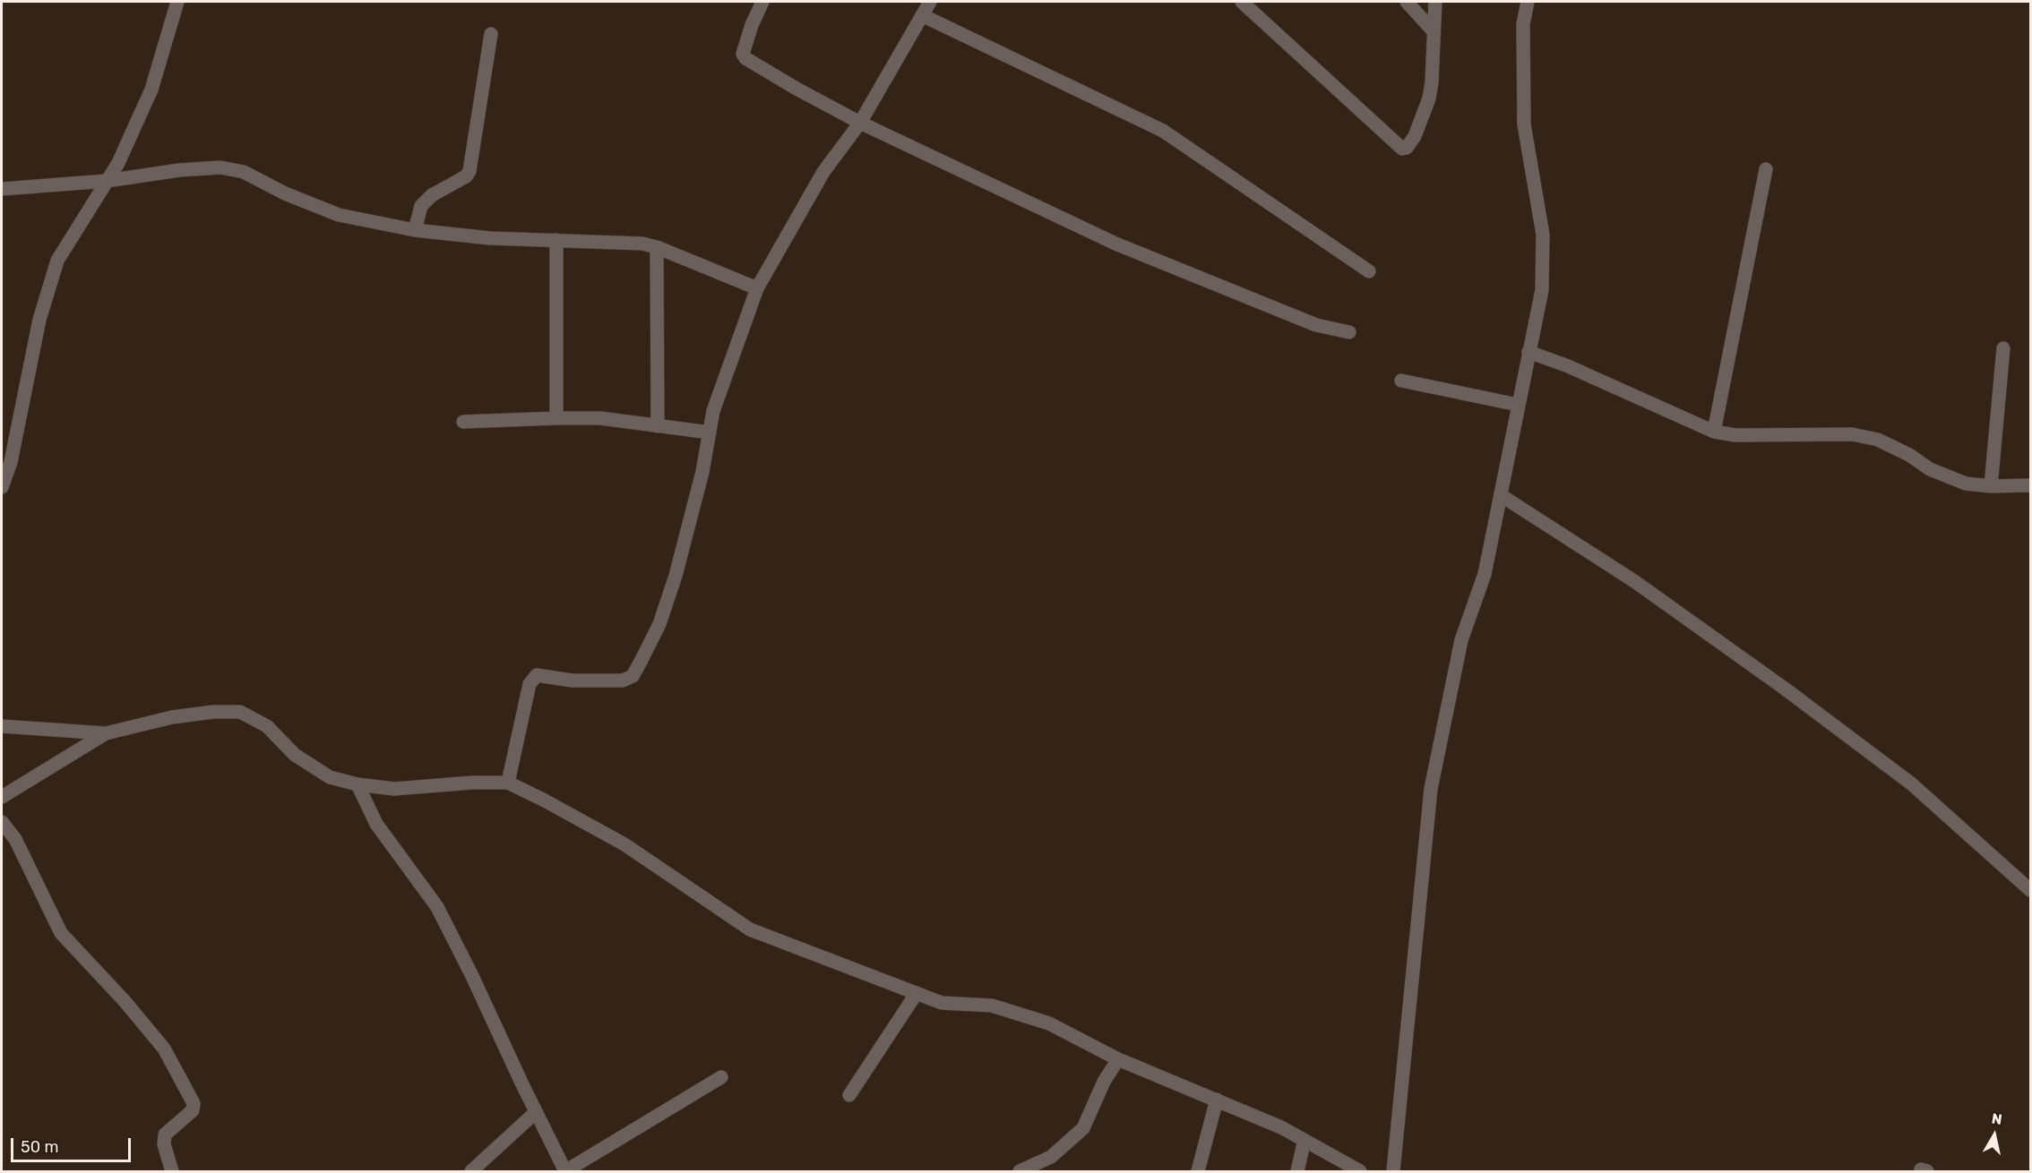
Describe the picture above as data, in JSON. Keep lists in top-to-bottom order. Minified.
{"scale_bar":"50 m","north":"top"}
